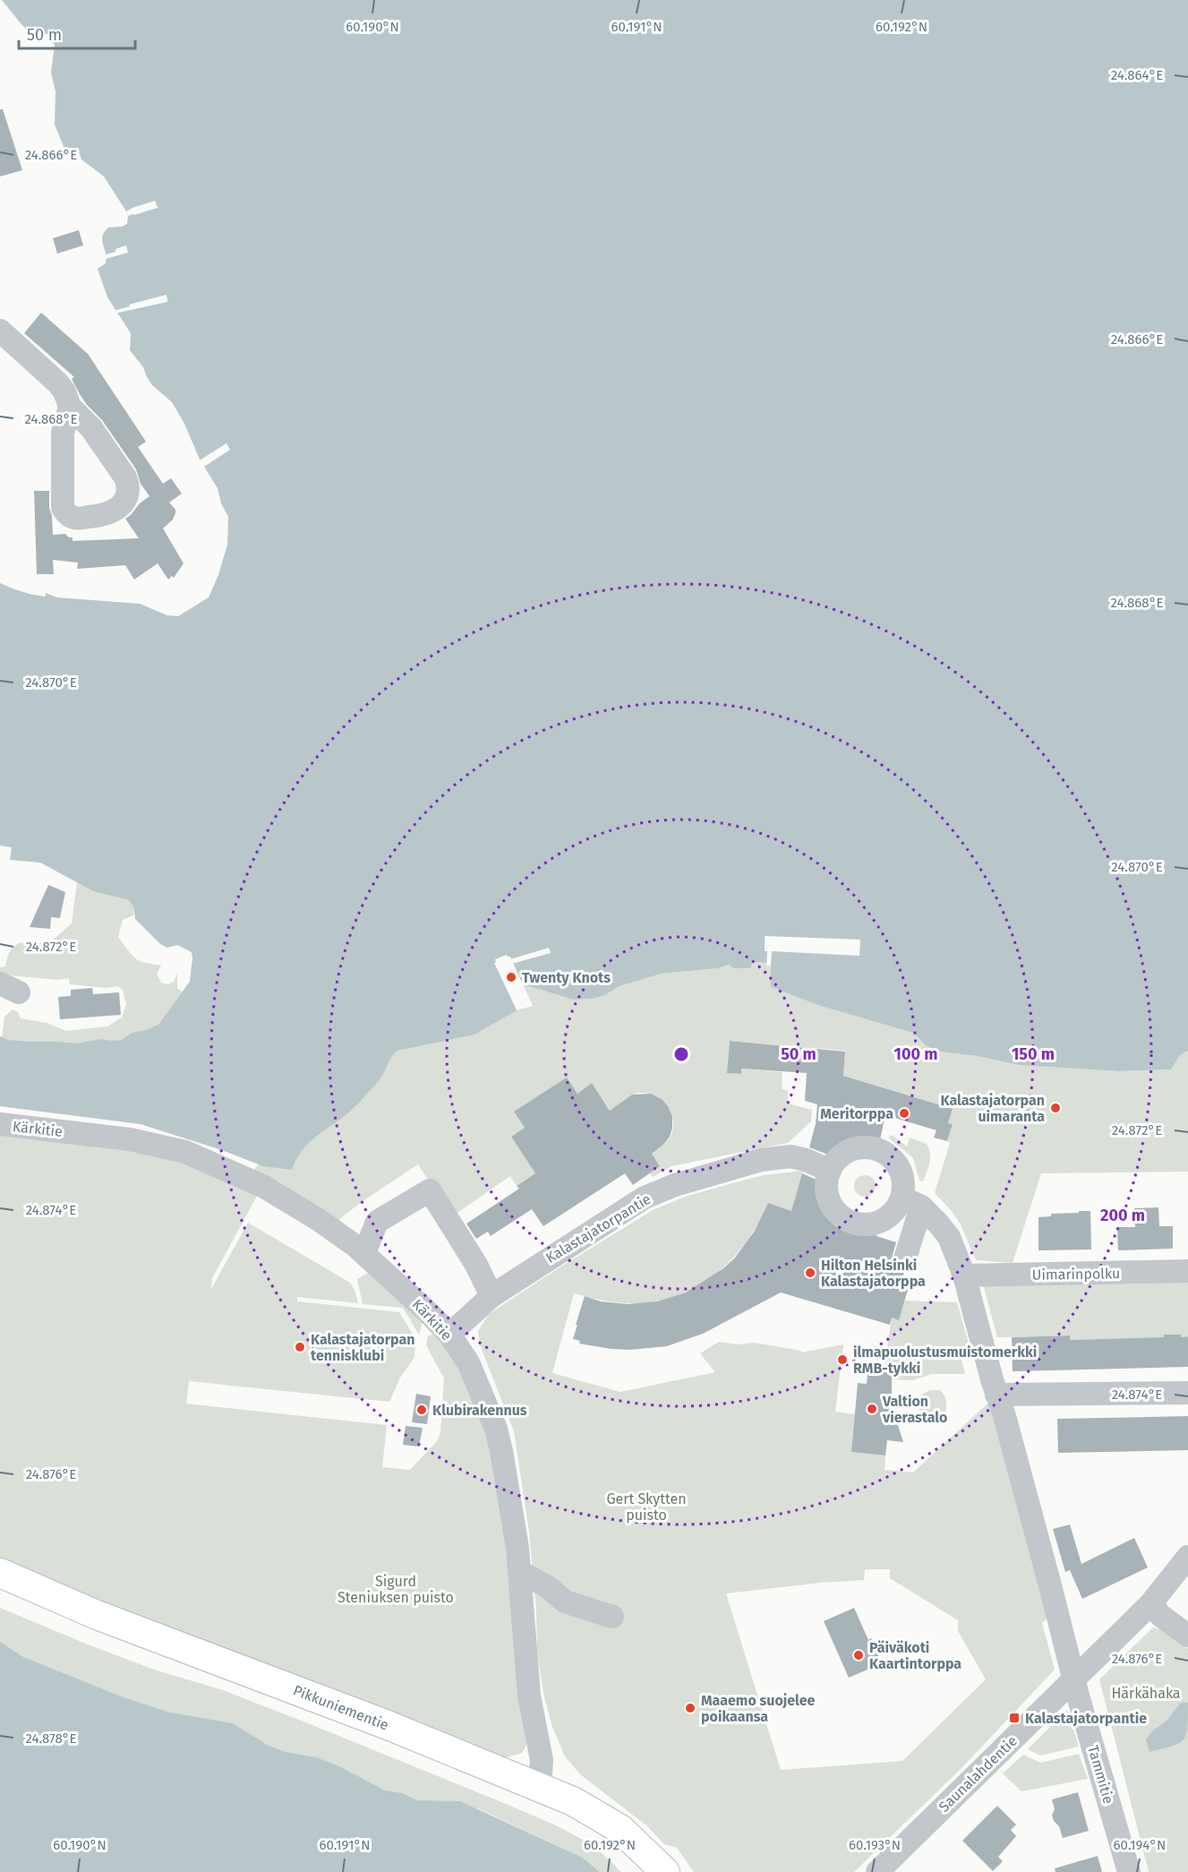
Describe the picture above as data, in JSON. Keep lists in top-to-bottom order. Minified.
{"streets":{"main road":["Pikkuniementie"],"street":["Kärkitie","Kalastajatorpantie","Uimarinpolku","Saunalahdentie","Tammitie"]},"crossings":[["Kärkitie","Kalastajatorpantie"],["Kärkitie","Pikkuniementie"],["Saunalahdentie","Tammitie"]],"parks":["Gert Skytten puisto","Sigurd Steniuksen puisto","Härkähaka"],"places":{"other":["Twenty Knots","Kalastajatorpan uimaranta","Meritorppa","Hilton Helsinki Kalastajatorppa","Kalastajatorpan tennisklubi","ilmapuolustusmuistomerkki RMB-tykki","Valtion vierastalo","Klubirakennus","Päiväkoti Kaartintorppa","Maaemo suojelee poikaansa"],"transit":["Kalastajatorpantie"]},"scale_bar":"50 m","coordinates":["60.190°N","60.191°N","60.192°N","24.864°E","24.866°E","24.868°E","24.870°E","24.872°E","24.874°E","24.876°E","24.878°E","60.193°N","60.194°N"],"rings":["50 m","100 m","150 m","200 m"]}
